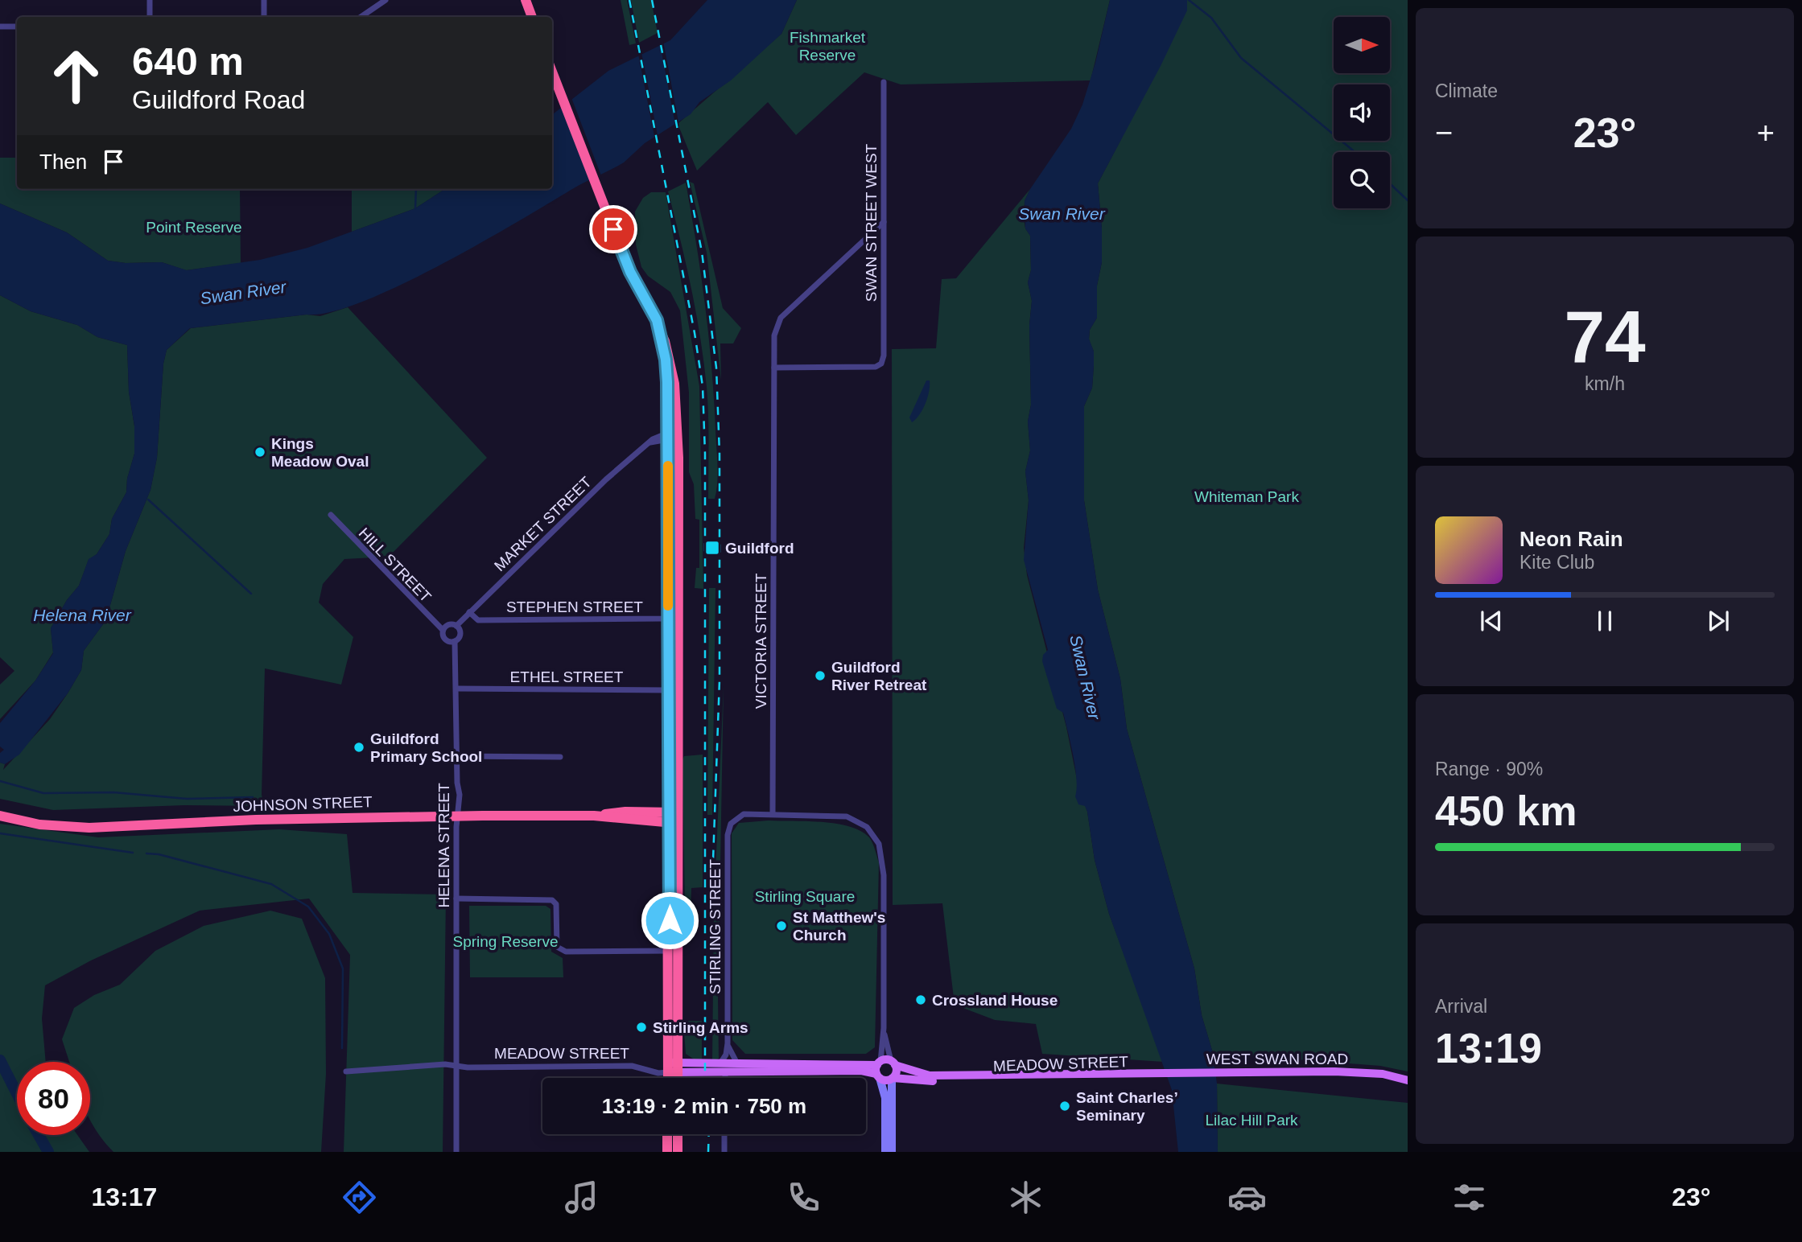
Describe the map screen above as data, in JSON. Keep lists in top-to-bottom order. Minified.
{"streets":{"highway":["JOHNSON STREET"],"main road":["MEADOW STREET","WEST SWAN ROAD"],"street":["SWAN STREET WEST","MARKET STREET","HILL STREET","STEPHEN STREET","VICTORIA STREET","ETHEL STREET","HELENA STREET","STIRLING STREET"]},"crossings":[["SWAN STREET WEST","VICTORIA STREET"],["MARKET STREET","HILL STREET"],["MARKET STREET","STEPHEN STREET"],["MARKET STREET","HELENA STREET"],["HILL STREET","HELENA STREET"],["VICTORIA STREET","STIRLING STREET"],["ETHEL STREET","HELENA STREET"],["JOHNSON STREET","HELENA STREET"],["HELENA STREET","MEADOW STREET"],["STIRLING STREET","MEADOW STREET"],["MEADOW STREET","WEST SWAN ROAD"]],"water":["Swan River","Helena River"],"parks":["Fishmarket Reserve","Point Reserve","Whiteman Park","Stirling Square","Spring Reserve","Lilac Hill Park"],"places":{"other":["Kings Meadow Oval","Guildford River Retreat","Guildford Primary School","St Matthew's Church","Crossland House","Stirling Arms","Saint Charles’ Seminary"],"transit":["Guildford"]},"north":"right","page":{"tile":["Climate",["74","km/h"],["Range · 90%","450 km"],["Arrival","13:19"]],"turn":["640 m","Guildford Road"],"heat":["−","23°","+"],"then":"Then","song":["Neon Rain","Kite Club"],"limit":"80","trip":"13:19 · 2 min · 750 m","tabs":["13:17","23°"]}}
